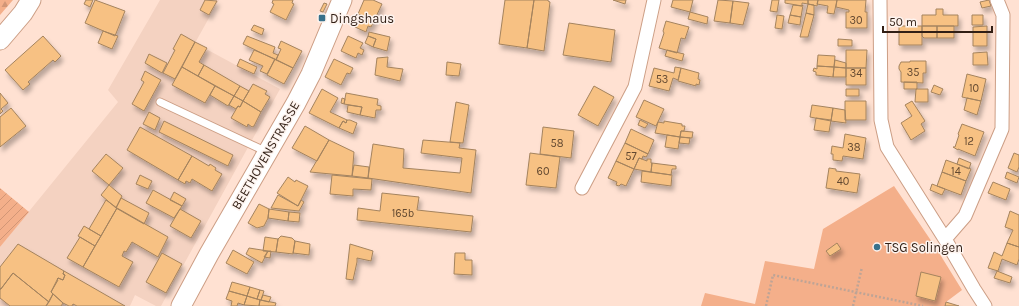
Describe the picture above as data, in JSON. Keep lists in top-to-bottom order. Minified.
{"streets":{"main road":["BEETHOVENSTRASSE"]},"places":{"transit":["Dingshaus"],"other":["TSG Solingen"]},"house_numbers":["30","35","34","53","10","12","58","38","57","60","14","40","165b"],"scale_bar":"50 m"}
